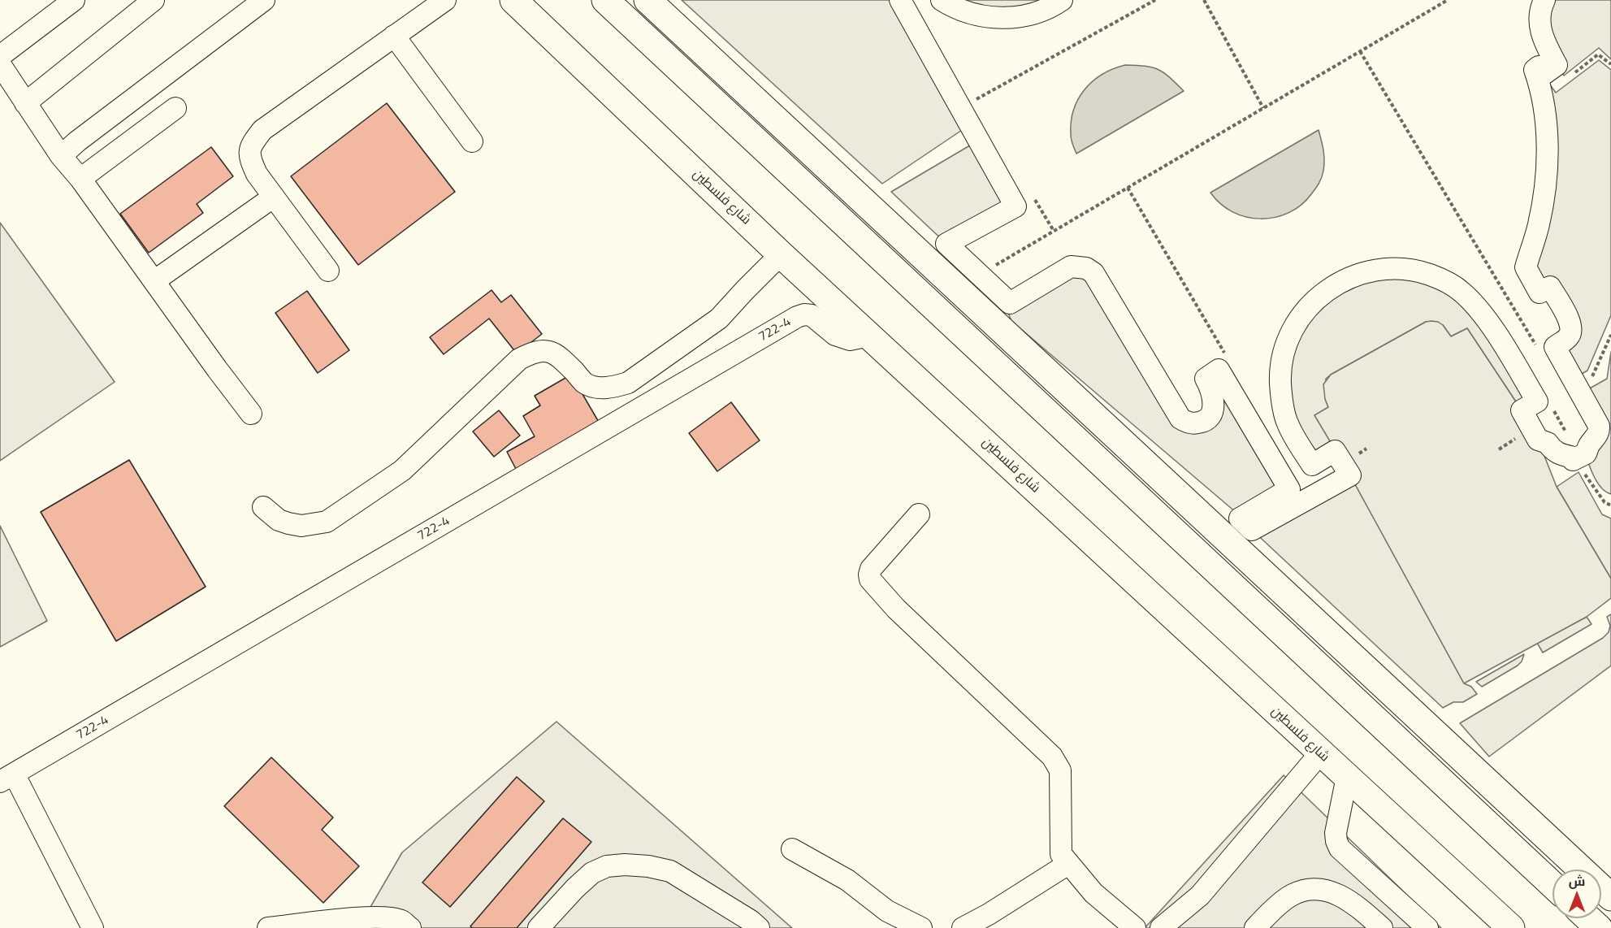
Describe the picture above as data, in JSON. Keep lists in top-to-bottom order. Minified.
{"streets":{"main road":["شارع فلسطين"],"street":["722-4"]},"crossings":[["شارع فلسطين","722-4"]],"north":"top"}
